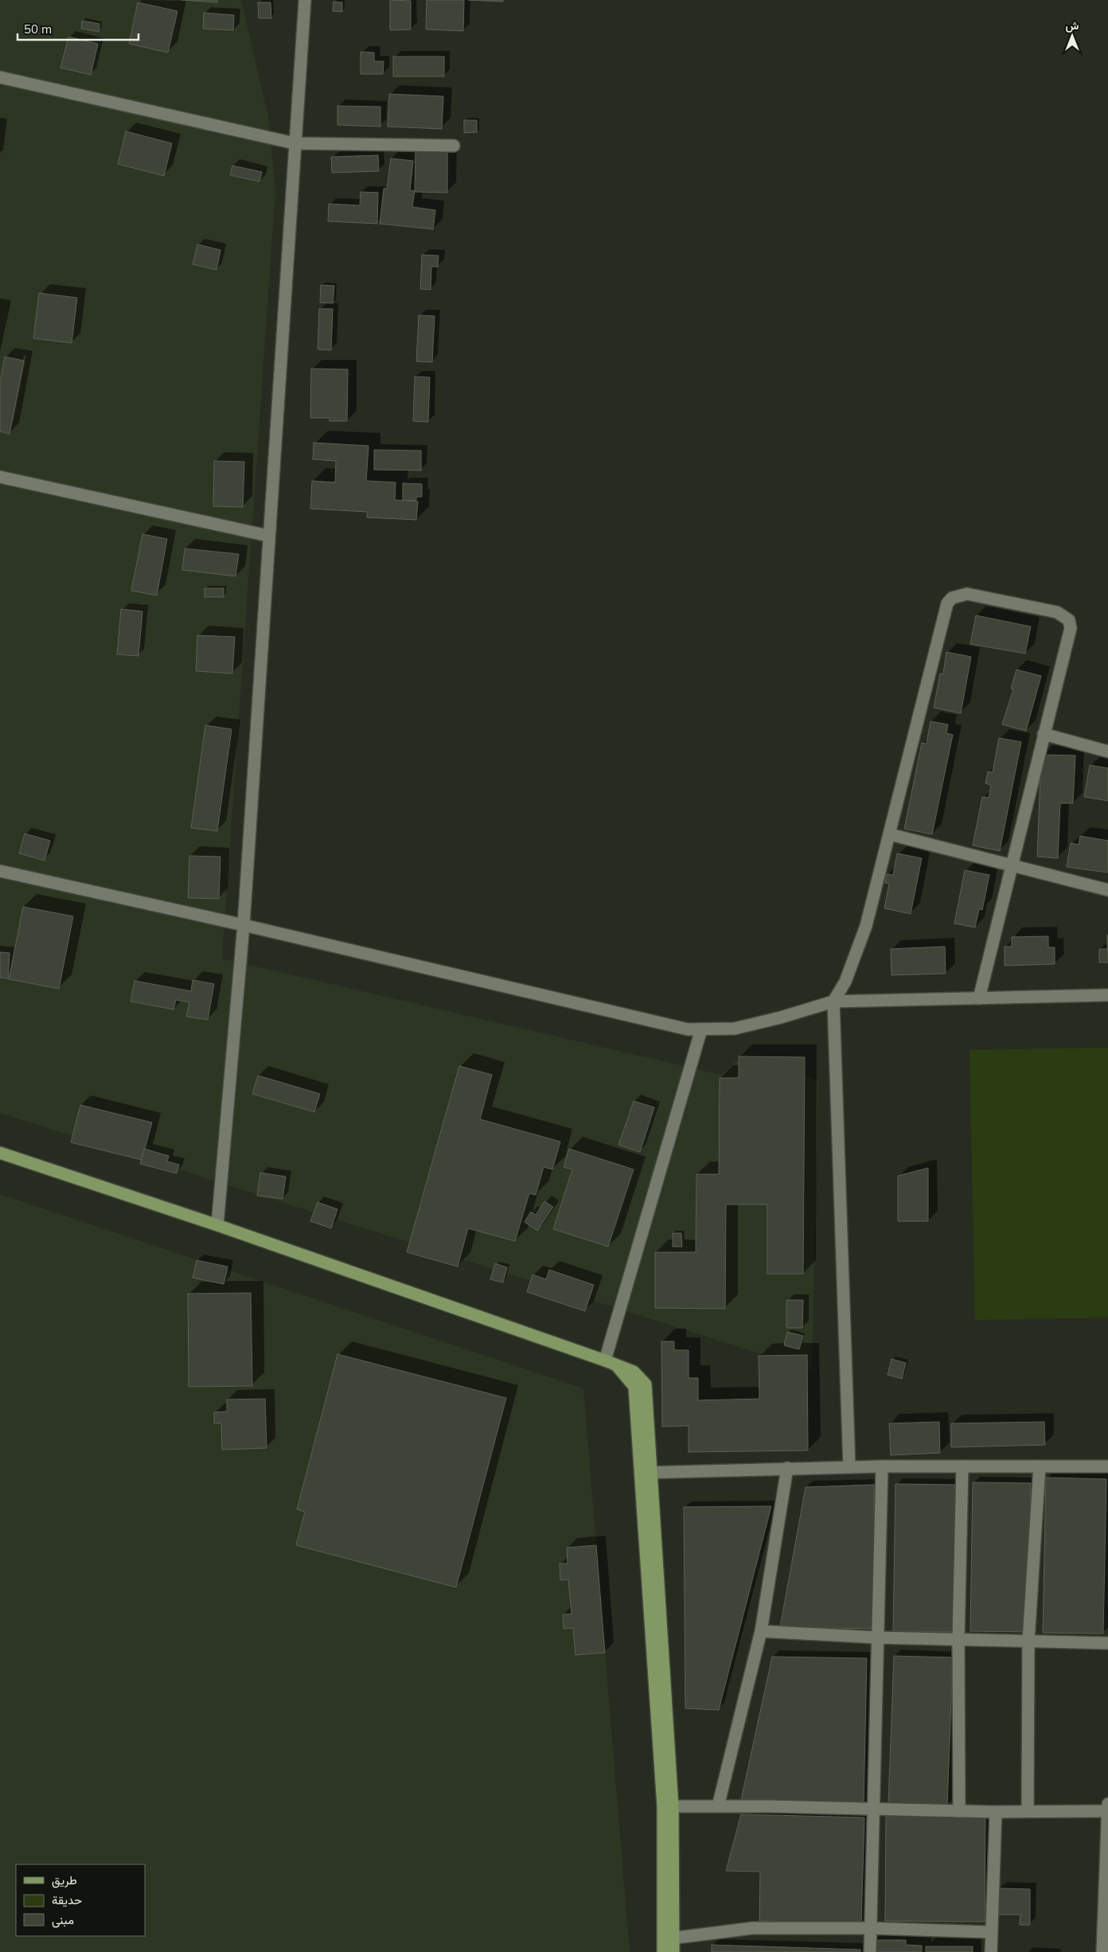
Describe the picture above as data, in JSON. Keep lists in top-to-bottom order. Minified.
{"legend":["طريق","حديقة","مبنى"],"scale_bar":"50 m","north":"top"}
